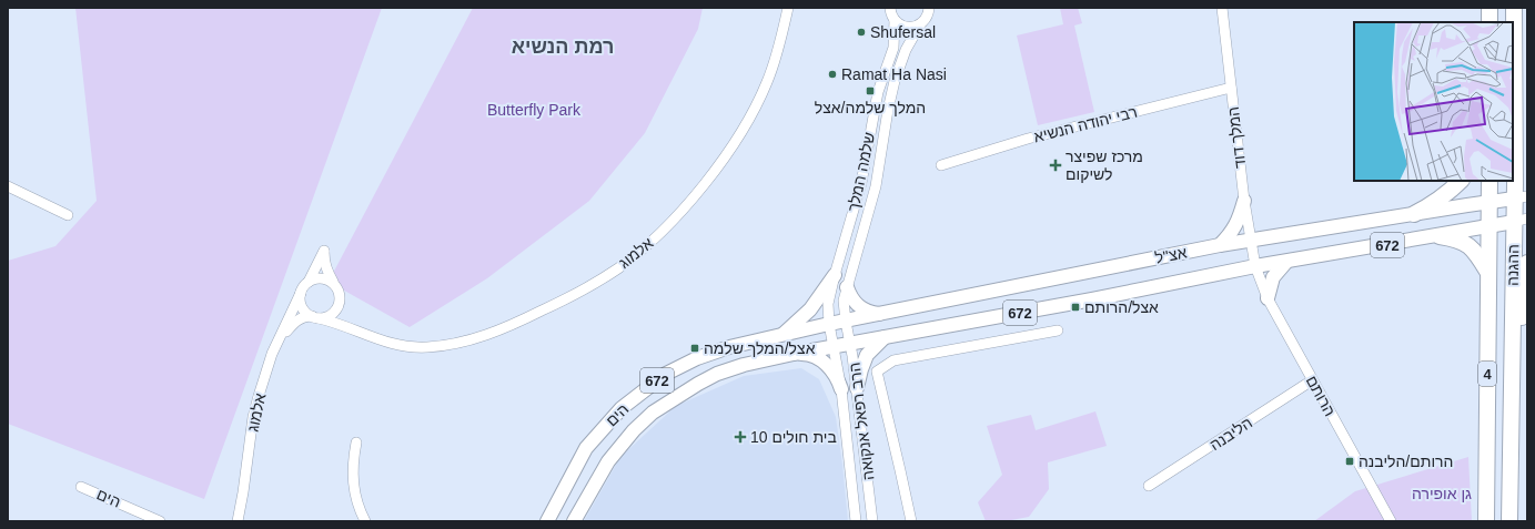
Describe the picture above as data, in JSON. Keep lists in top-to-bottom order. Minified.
{"streets":{"highway":["ההגנה","4"],"main road":["672","אצ\"ל","הים"],"street":["רבי יהודה הנשיא","המלך דוד","שלמה המלך","אלמוג","הרותם","הרב רפאל אנקואה","הליבנה"]},"crossings":[["רבי יהודה הנשיא","המלך דוד"],["המלך דוד","אצ\"ל"],["המלך דוד","הרותם"],["שלמה המלך","אצ\"ל"],["שלמה המלך","הים"],["שלמה המלך","הרב רפאל אנקואה"],["אצ\"ל","ההגנה"],["אצ\"ל","הרותם"],["אצ\"ל","הים"],["אצ\"ל","הרב רפאל אנקואה"],["הרותם","הליבנה"],["הים","הרב רפאל אנקואה"]],"districts":["רמת הנשיא"],"parks":["Butterfly Park","גן אופירה"],"places":{"other":["Shufersal","Ramat Ha Nasi"],"transit":["המלך שלמה/אצל","אצל/הרותם","אצל/המלך שלמה","הרותם/הליבנה"],"health":["מרכז שפיצר לשיקום","בית חולים 10"]}}
